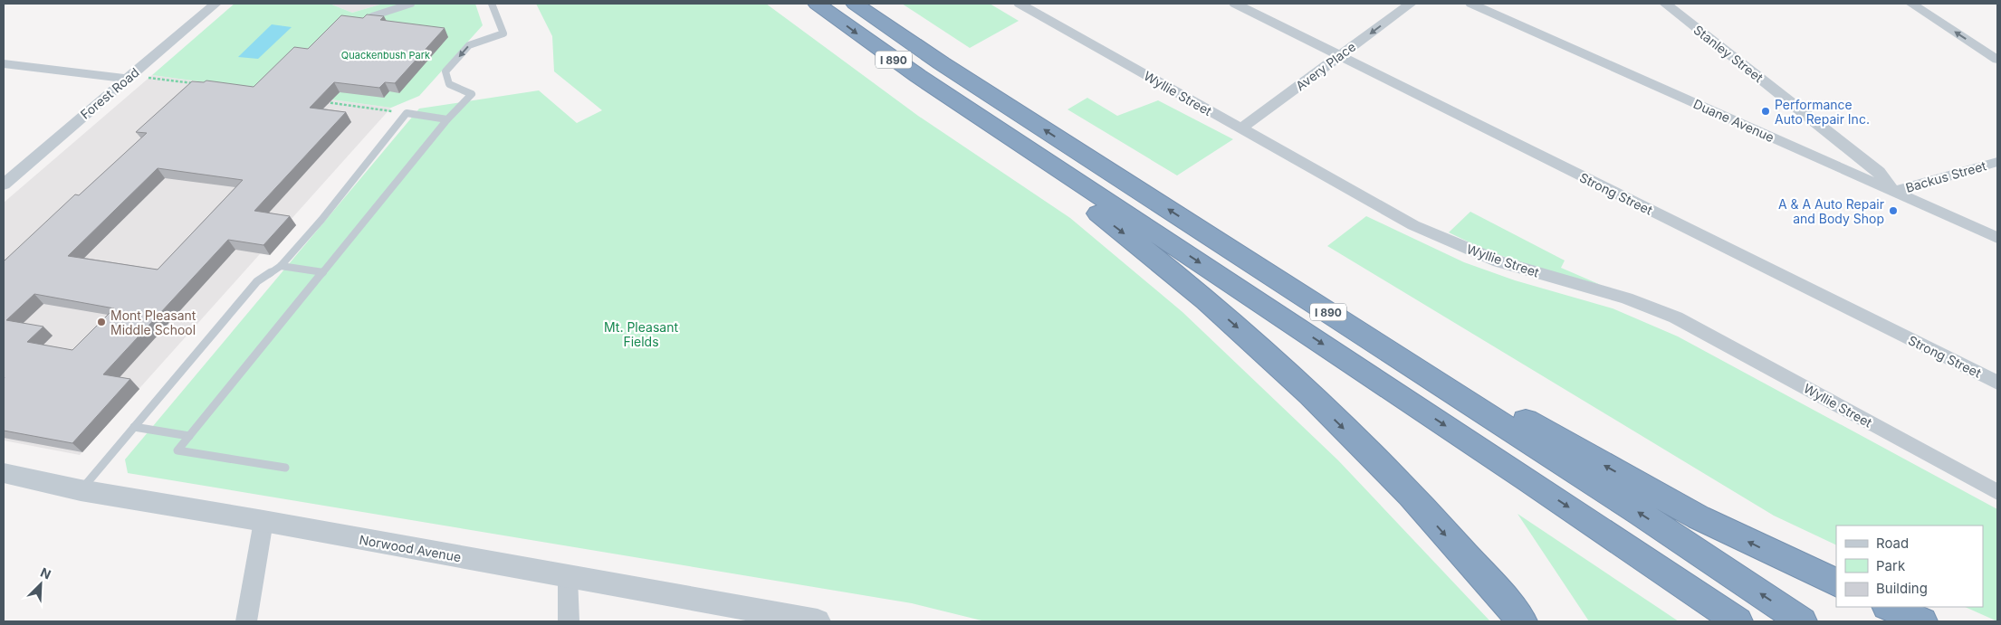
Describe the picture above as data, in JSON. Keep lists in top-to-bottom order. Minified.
{"streets":{"highway":["I 890"],"street":["Stanley Street","Avery Place","Forest Road","Wyllie Street","Duane Avenue","Backus Street","Strong Street","Norwood Avenue"]},"crossings":[["Stanley Street","Duane Avenue"],["Stanley Street","Backus Street"],["Avery Place","Wyllie Street"],["Avery Place","Strong Street"],["Duane Avenue","Backus Street"]],"one_way":["Avery Place"],"parks":["Quackenbush Park","Mt. Pleasant Fields"],"places":["Performance Auto Repair Inc.","A & A Auto Repair and Body Shop","Mont Pleasant Middle School"],"legend":["Road","Park","Building"],"north":"top right"}
